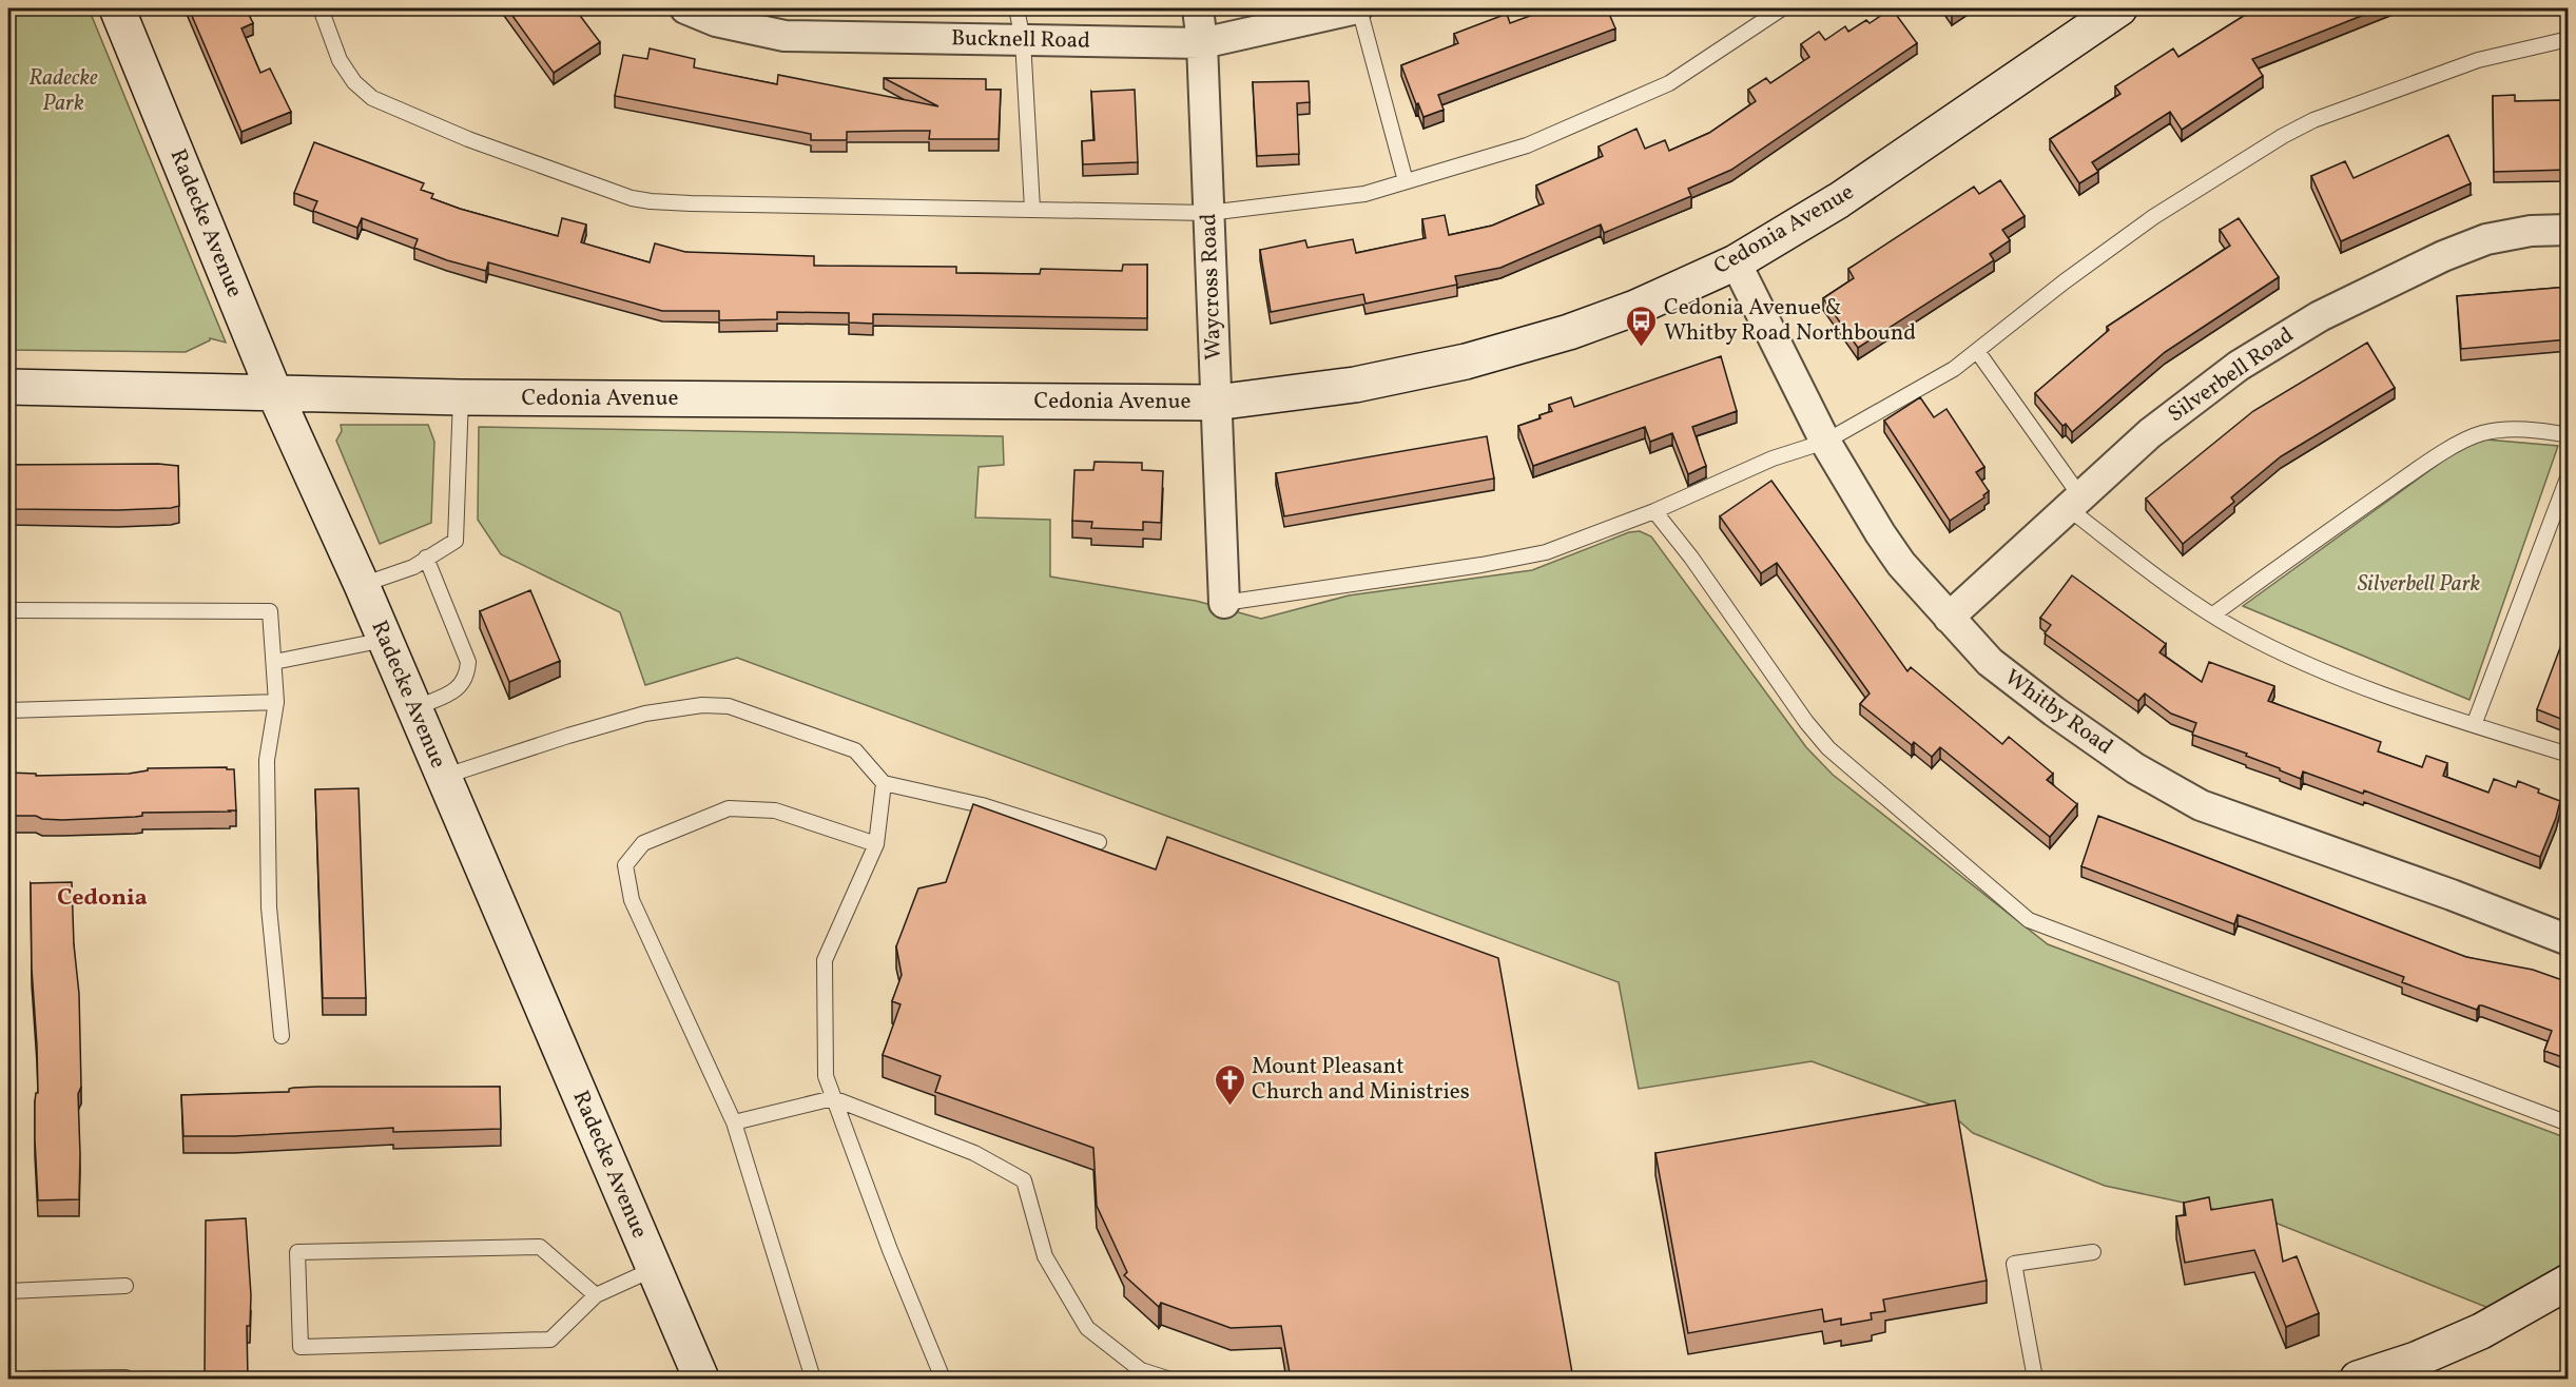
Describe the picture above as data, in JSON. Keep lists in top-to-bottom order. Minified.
{"streets":{"street":["Bucknell Road","Radecke Avenue","Cedonia Avenue","Waycross Road","Silverbell Road","Whitby Road"]},"crossings":[["Bucknell Road","Waycross Road"],["Radecke Avenue","Cedonia Avenue"],["Cedonia Avenue","Waycross Road"],["Cedonia Avenue","Whitby Road"],["Silverbell Road","Whitby Road"]],"districts":["Cedonia"],"parks":["Radecke Park","Silverbell Park"],"places":{"bus stop":["Cedonia Avenue & Whitby Road Northbound"],"church":["Mount Pleasant Church and Ministries"]}}
